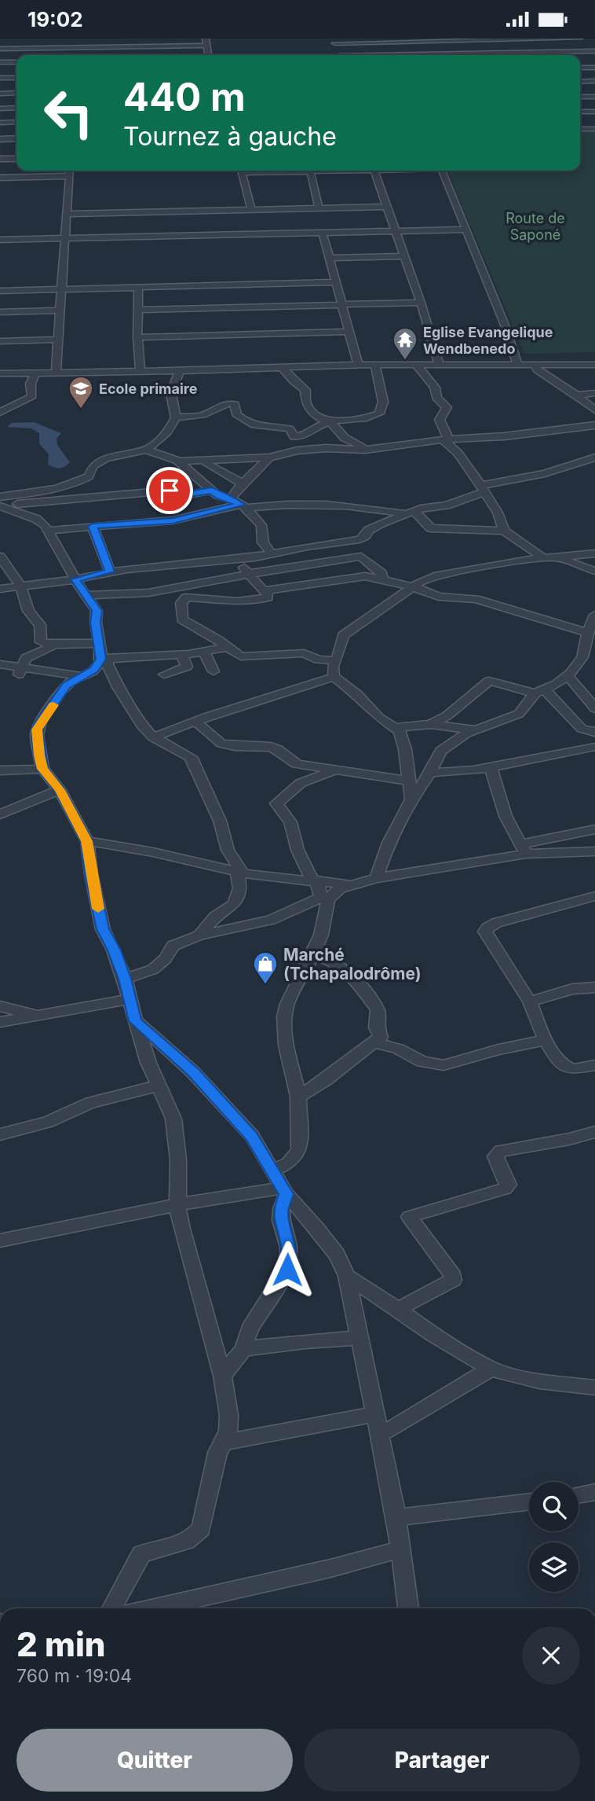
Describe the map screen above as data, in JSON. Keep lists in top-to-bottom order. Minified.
{"parks":["Route de Saponé"],"places":{"temple":["Eglise Evangelique Wendbenedo"],"school or university":["Ecole primaire"],"shop":["Marché (Tchapalodrôme)"]},"page":{"status":"19:02","turn":["440 m","Tournez à gauche"],"heading":["2 min","760 m · 19:04"],"buttons":["Quitter","Partager"]}}
